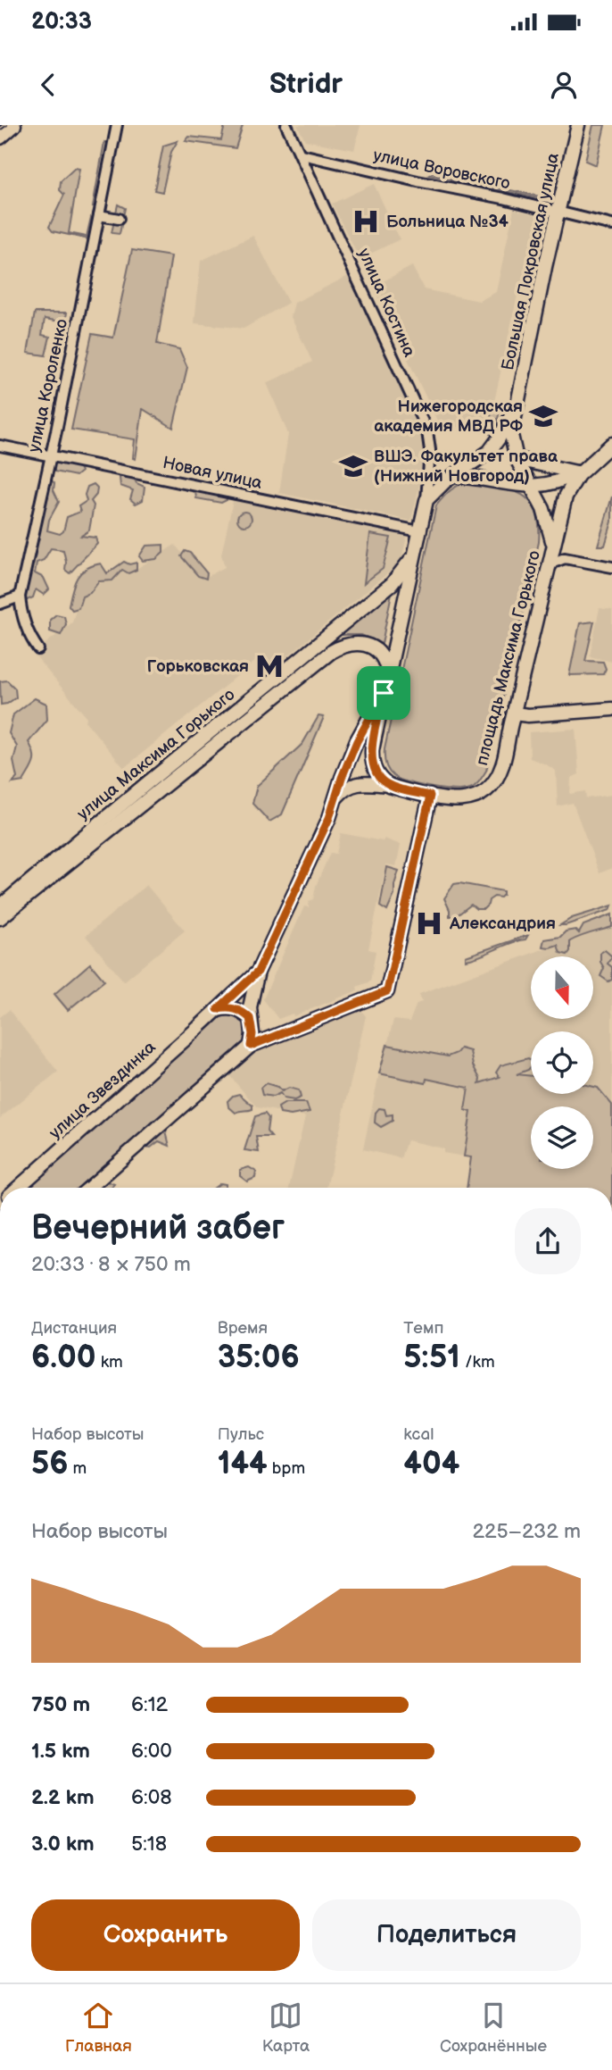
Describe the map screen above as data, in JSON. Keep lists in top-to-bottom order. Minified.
{"streets":{"main road":["Большая Покровская улица","площадь Максима Горького","улица Максима Горького","улица Звездинка"],"street":["улица Воровского","улица Костина","улица Короленко","Новая улица"]},"crossings":[["улица Воровского","Большая Покровская улица"],["улица Воровского","улица Костина"],["Большая Покровская улица","площадь Максима Горького"],["улица Короленко","Новая улица"]],"places":{"hospital":["Больница №34","Александрия"],"school or university":["Нижегородская академия МВД РФ","ВШЭ. Факультет права (Нижний Новгород)"],"metro station":["Горьковская"]},"north":"bottom","page":{"status":"20:33","header":"Stridr","heading":["Вечерний забег","20:33 · 8 × 750 m"],"stats":[["Дистанция","6.00 km"],["Время","35:06"],["Темп","5:51 /km"],["Набор высоты","56 m"],["Пульс","144 bpm"],["kcal","404"]],"chart":["Набор высоты","225–232 m"],"list":[{"name":"750 m","note":"6:12"},{"name":"1.5 km","note":"6:00"},{"name":"2.2 km","note":"6:08"},{"name":"3.0 km","note":"5:18"}],"buttons":["Сохранить","Поделиться"],"tabs":["Главная","Карта","Сохранённые"]}}
